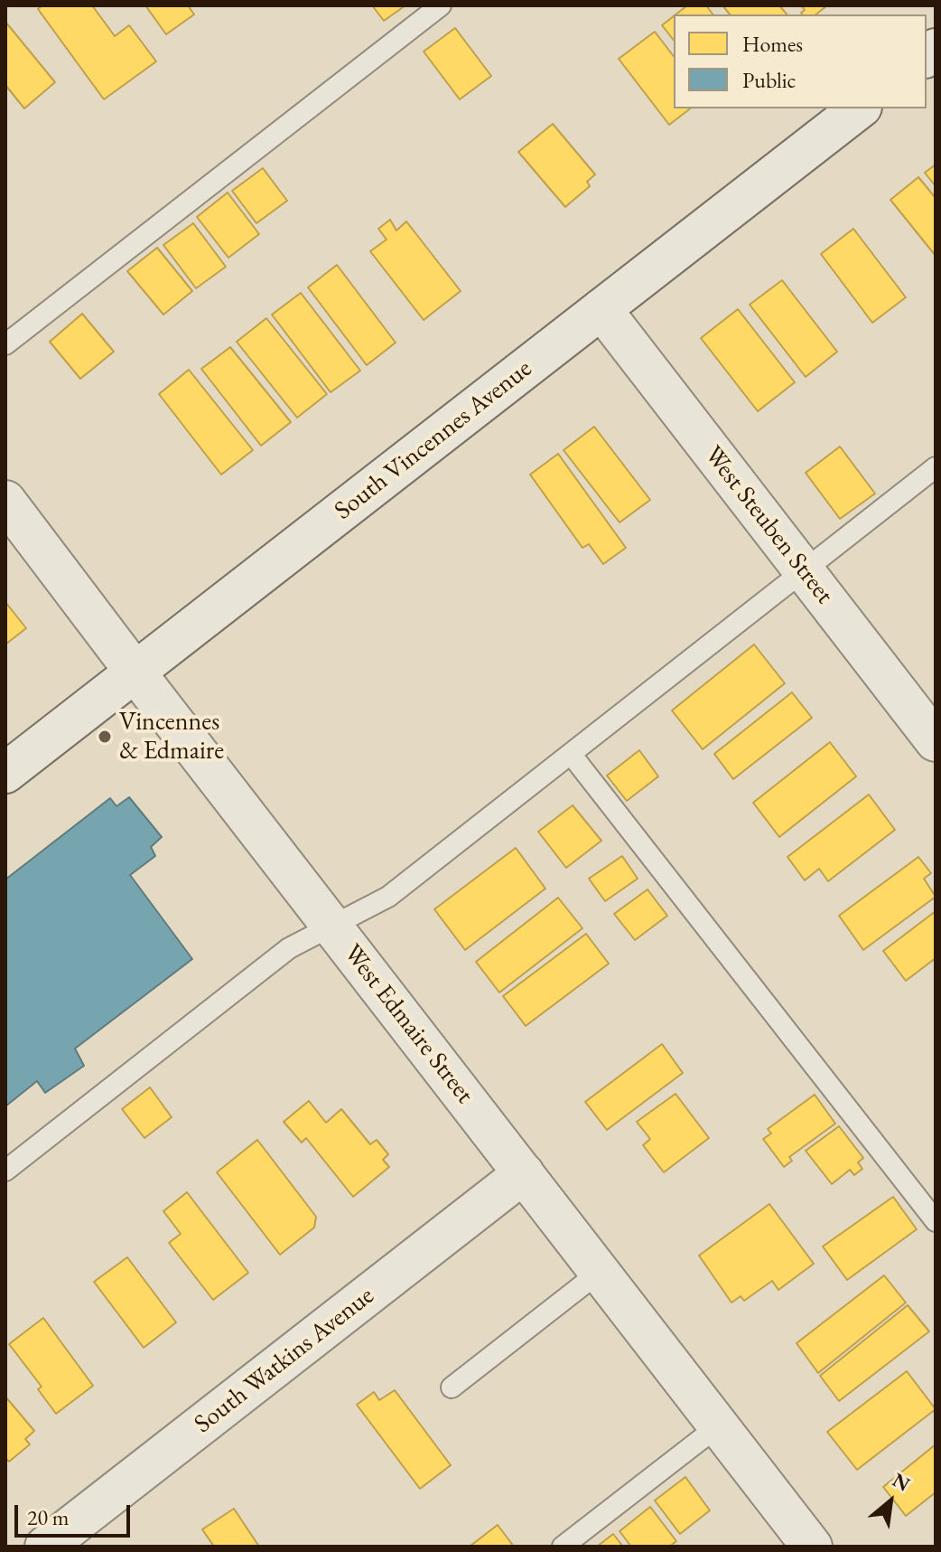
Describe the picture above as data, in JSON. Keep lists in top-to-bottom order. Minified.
{"streets":{"street":["South Vincennes Avenue","West Steuben Street","West Edmaire Street","South Watkins Avenue"]},"crossings":[["South Vincennes Avenue","West Steuben Street"],["South Vincennes Avenue","West Edmaire Street"],["West Edmaire Street","South Watkins Avenue"]],"places":["Vincennes & Edmaire"],"legend":["Homes","Public"],"scale_bar":"20 m","north":"top right"}
